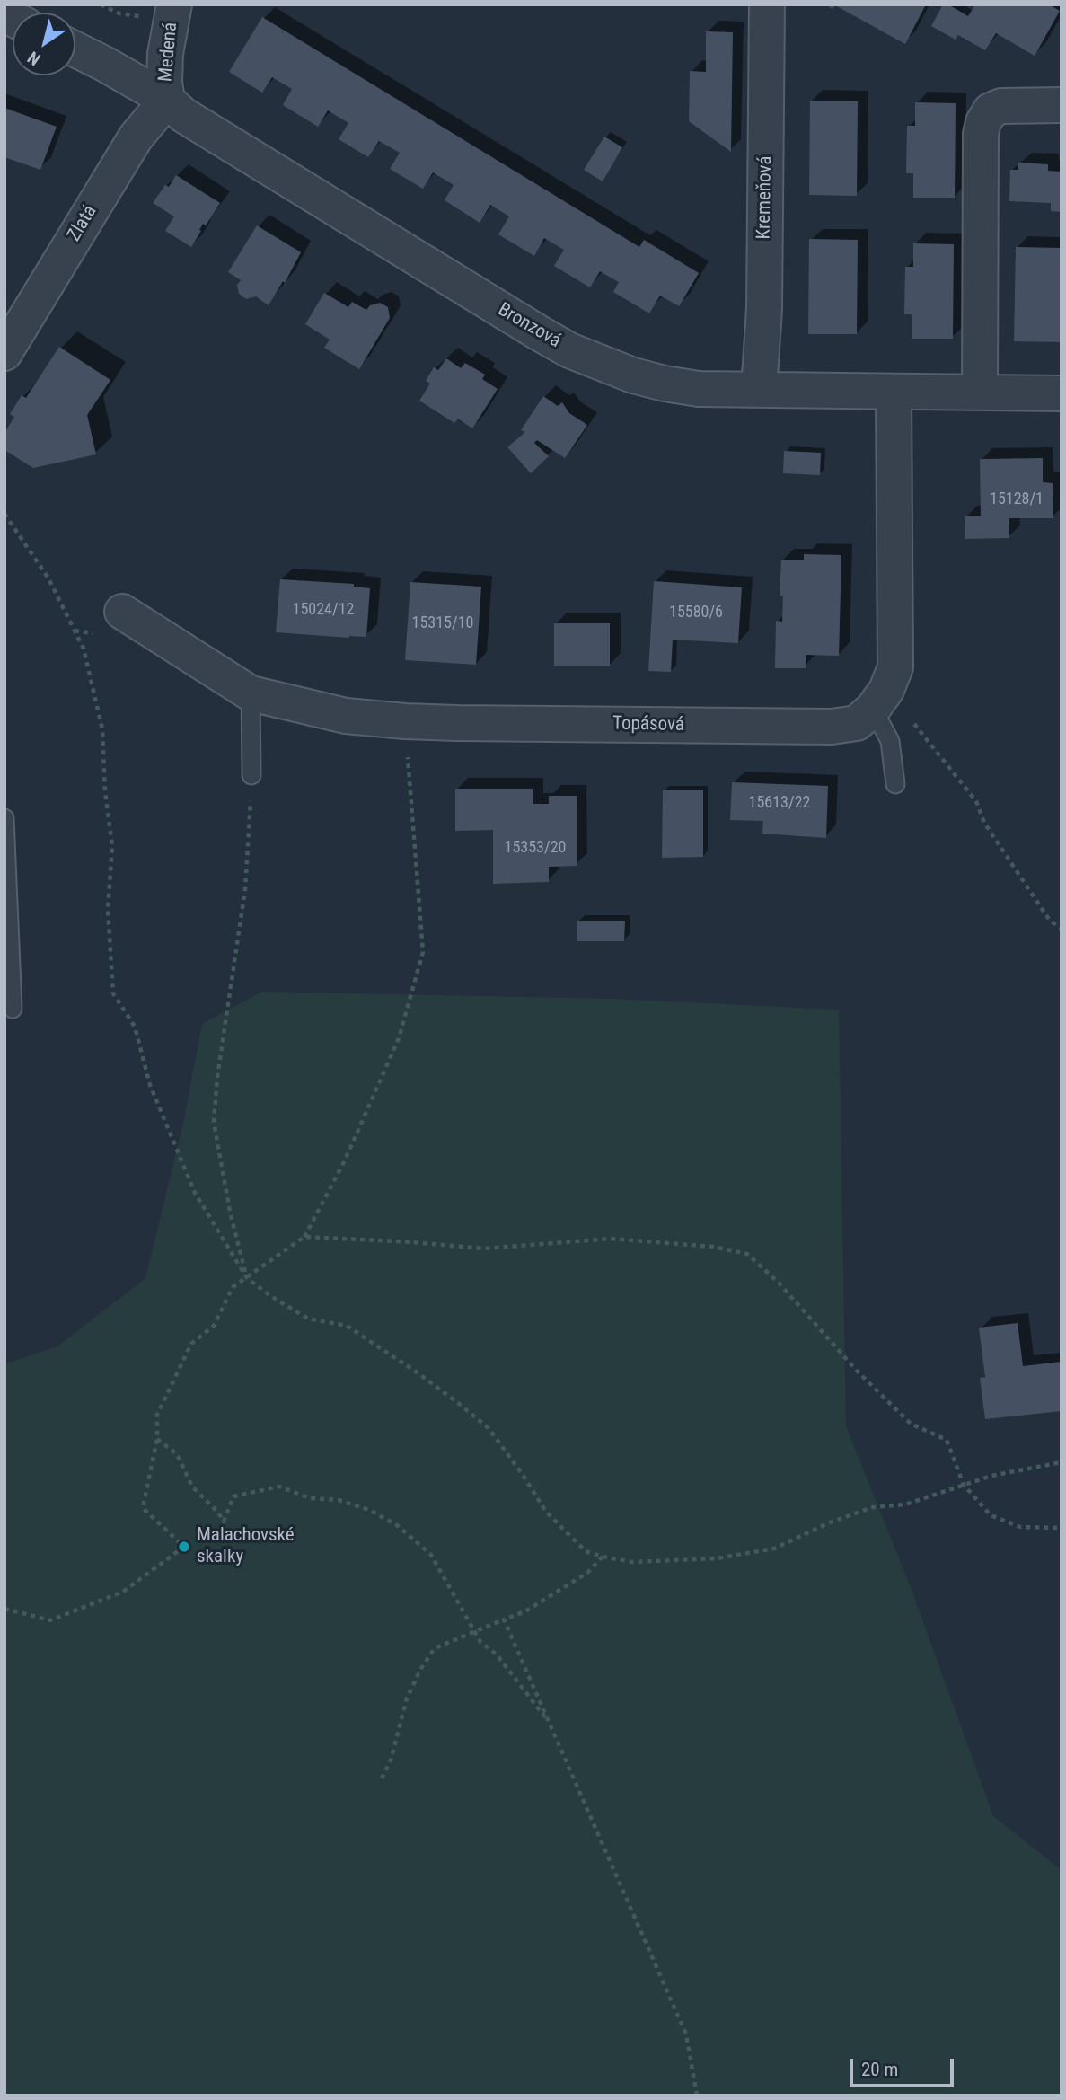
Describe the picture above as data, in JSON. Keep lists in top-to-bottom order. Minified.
{"streets":{"street":["Medená","Kremeňová","Zlatá","Bronzová","Topásová"]},"crossings":[["Medená","Zlatá"],["Medená","Bronzová"],["Kremeňová","Bronzová"],["Zlatá","Bronzová"]],"places":["Malachovské skalky"],"house_numbers":["15128/1","15024/12","15580/6","15315/10","15613/22","15353/20"],"scale_bar":"20 m","north":"bottom left"}
